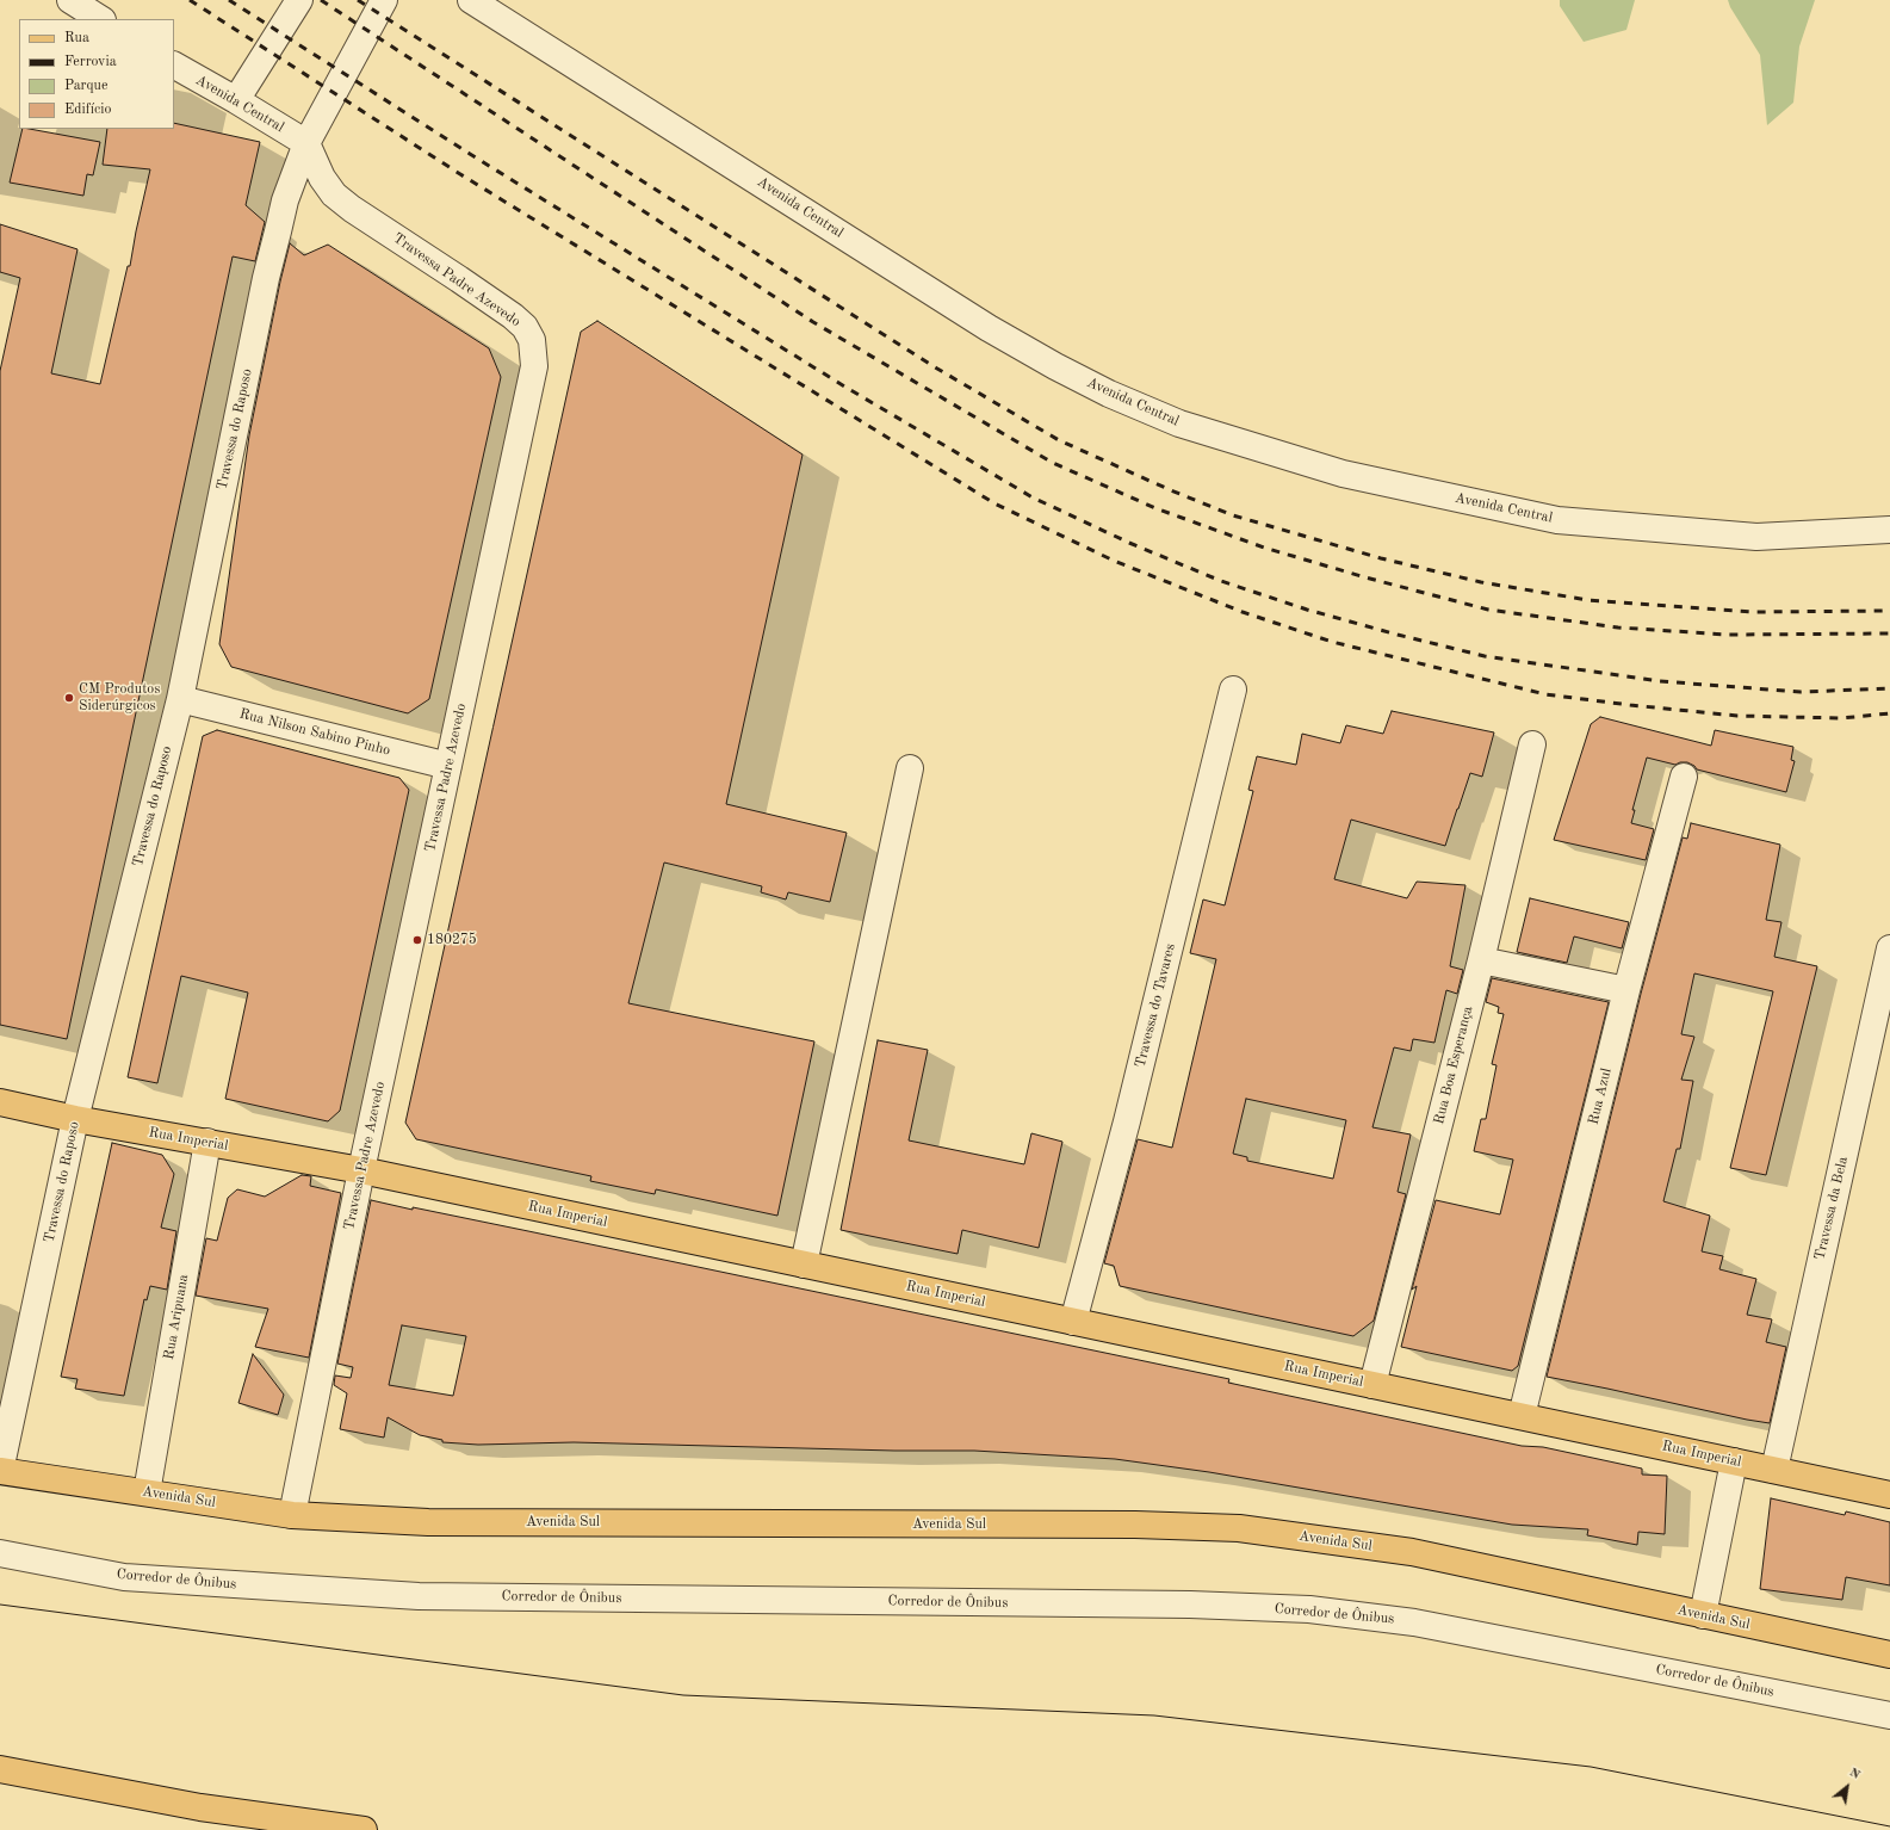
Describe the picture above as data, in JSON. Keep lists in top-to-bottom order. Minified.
{"streets":{"main road":["Rua Imperial","Avenida Sul"],"street":["Avenida Central","Travessa Padre Azevedo","Travessa do Raposo","Rua Nilson Sabino Pinho","Travessa do Tavares","Rua Boa Esperança","Rua Azul","Travessa da Bela","Rua Aripuana","Corredor de Ônibus"]},"crossings":[["Avenida Central","Travessa Padre Azevedo"],["Avenida Central","Travessa do Raposo"],["Travessa Padre Azevedo","Travessa do Raposo"],["Travessa Padre Azevedo","Rua Nilson Sabino Pinho"],["Travessa Padre Azevedo","Rua Imperial"],["Travessa Padre Azevedo","Avenida Sul"],["Travessa do Raposo","Rua Nilson Sabino Pinho"],["Travessa do Raposo","Rua Imperial"],["Travessa do Raposo","Avenida Sul"],["Travessa do Tavares","Rua Imperial"],["Rua Boa Esperança","Rua Imperial"],["Rua Azul","Rua Imperial"],["Rua Imperial","Travessa da Bela"],["Rua Imperial","Rua Aripuana"],["Rua Aripuana","Avenida Sul"]],"places":["CM Produtos Siderúrgicos","180275"],"legend":["Rua","Ferrovia","Parque","Edifício"],"north":"top right"}
